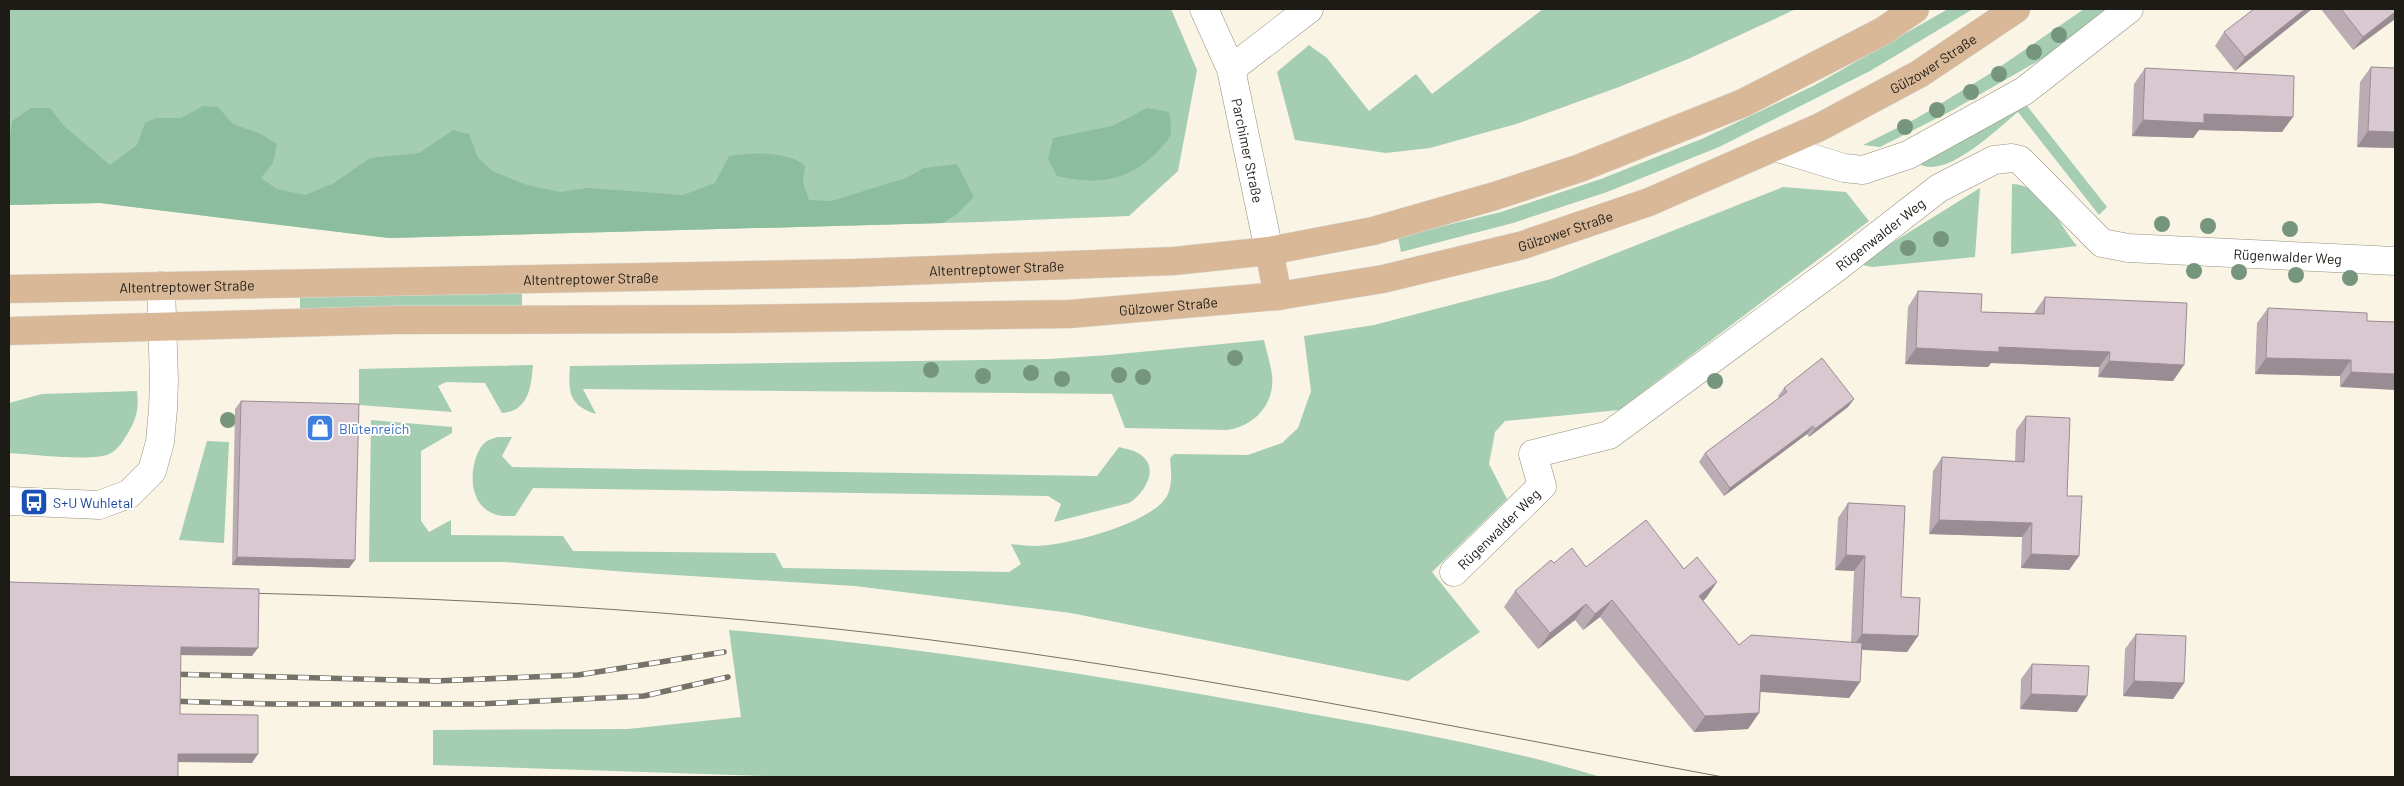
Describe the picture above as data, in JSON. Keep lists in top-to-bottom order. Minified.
{"streets":{"main road":["Gülzower Straße","Parchimer Straße","Altentreptower Straße"],"street":["Rügenwalder Weg"]},"crossings":[["Gülzower Straße","Parchimer Straße"],["Parchimer Straße","Altentreptower Straße"]],"places":{"shop":["Blütenreich"],"bus stop":["S+U Wuhletal"]}}
